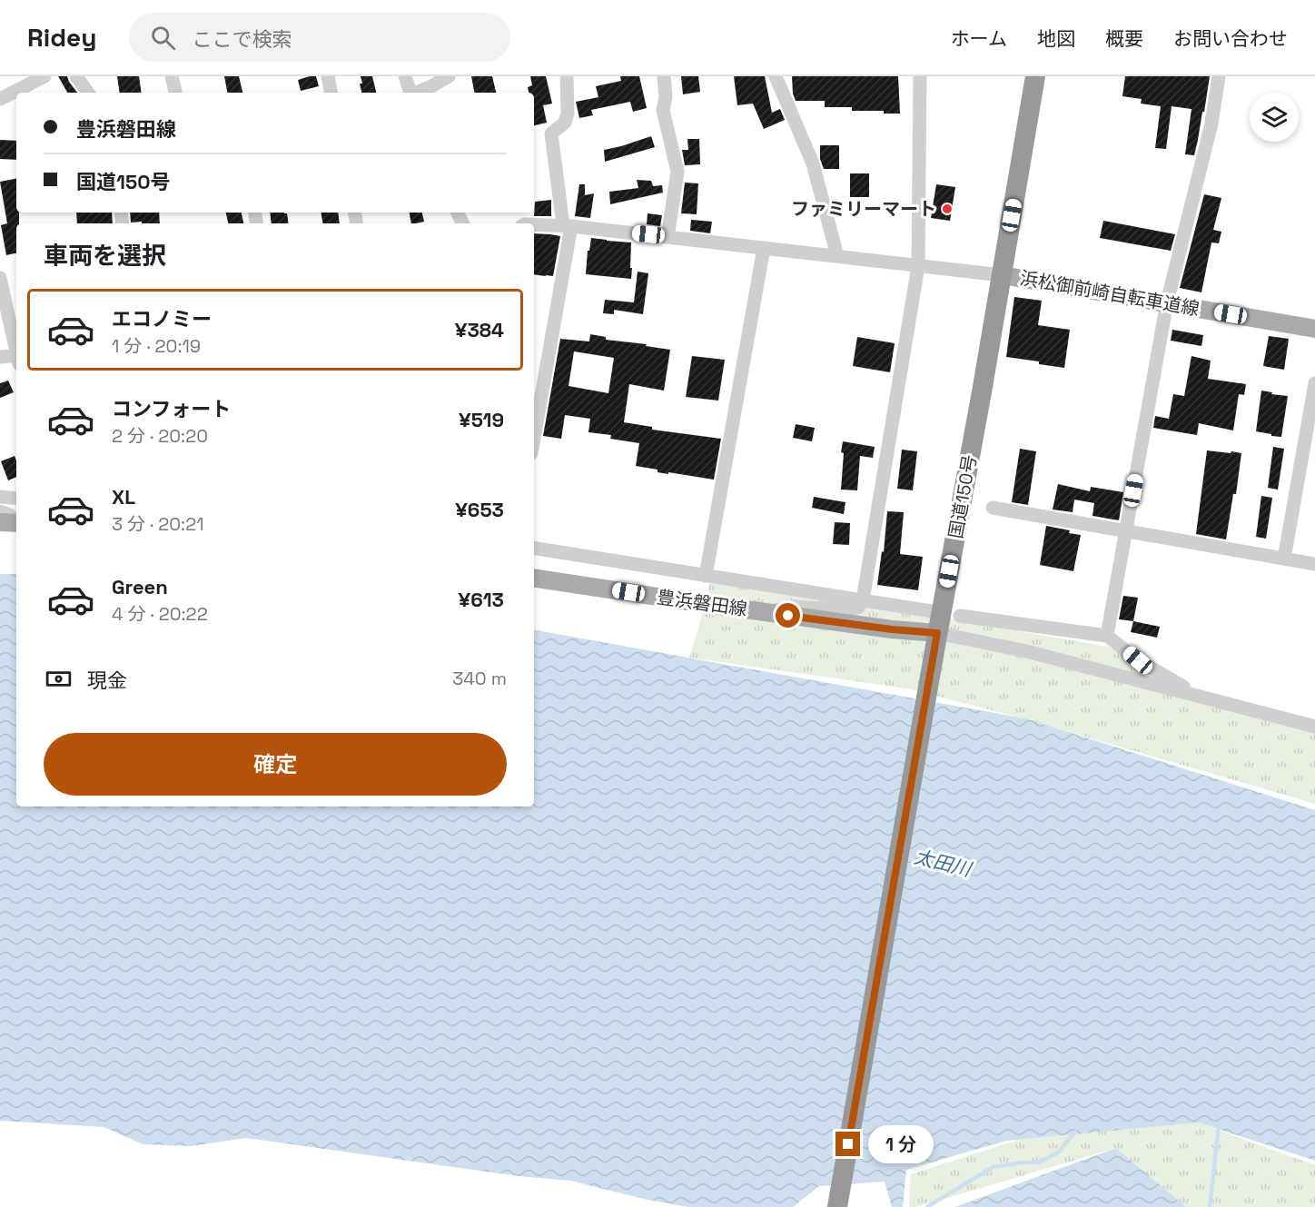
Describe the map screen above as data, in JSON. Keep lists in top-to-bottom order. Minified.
{"streets":{"highway":["国道150号"],"main road":["浜松御前崎自転車道線","豊浜磐田線"]},"crossings":[["浜松御前崎自転車道線","国道150号"],["国道150号","豊浜磐田線"]],"water":["太田川"],"places":["ファミリーマート"],"page":{"header":"Ridey","search":"ここで検索","nav":["ホーム","地図","概要","お問い合わせ"],"banner":["豊浜磐田線","国道150号"],"heading":"車両を選択","list":[{"name":"エコノミー","note":"1 分 · 20:19","value":"¥384"},{"name":"コンフォート","note":"2 分 · 20:20","value":"¥519"},{"name":"XL","note":"3 分 · 20:21","value":"¥653"},{"name":"Green","note":"4 分 · 20:22","value":"¥613"}],"pay":["現金","340 m"],"buttons":"確定","bubble":"1 分"}}
